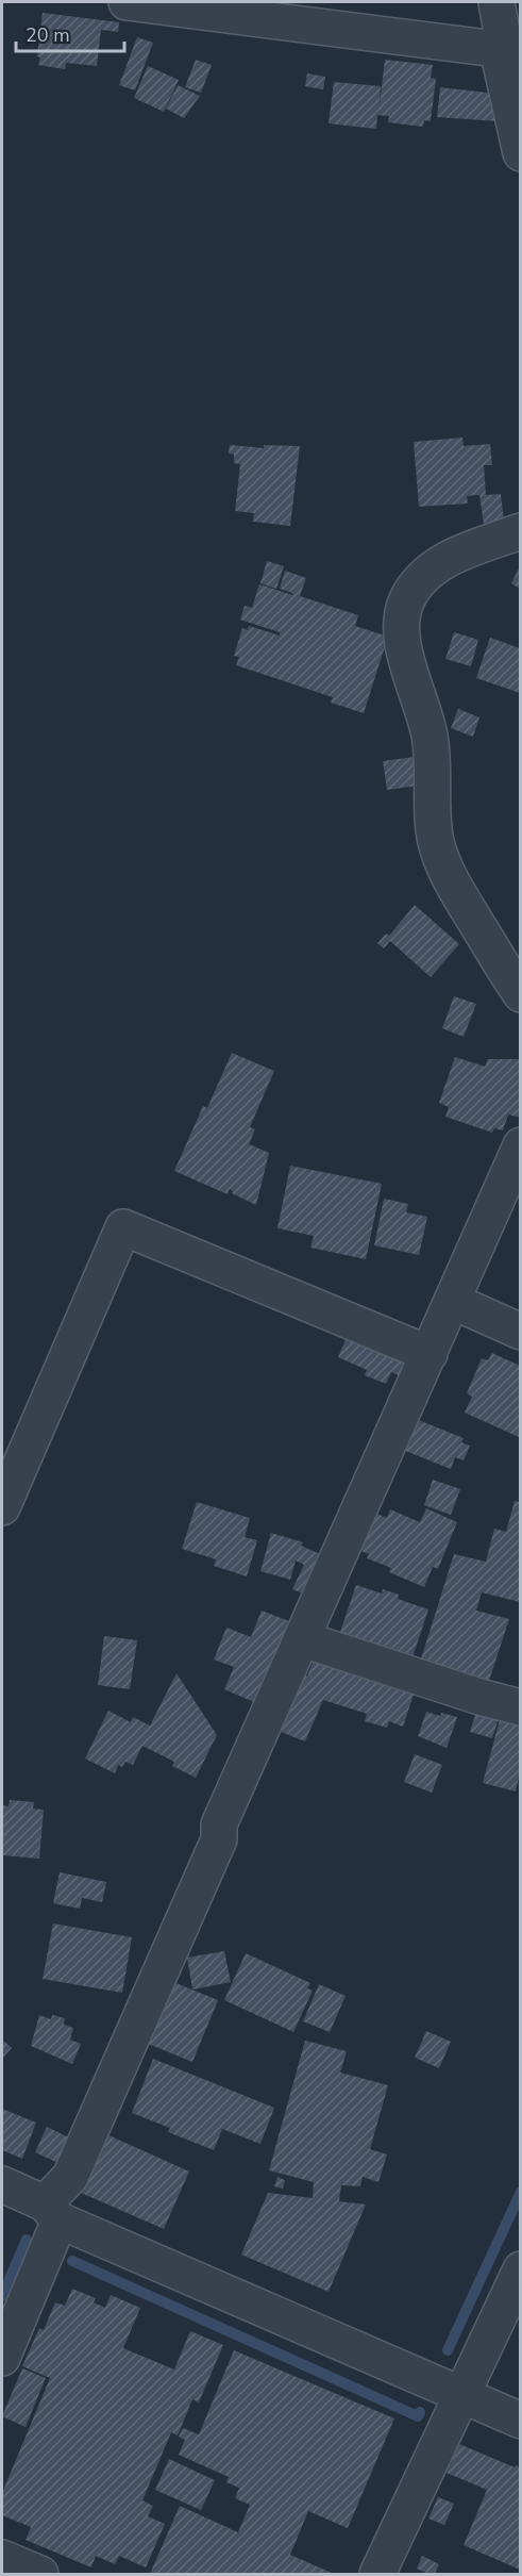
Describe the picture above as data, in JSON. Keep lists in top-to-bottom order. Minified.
{"scale_bar":"20 m"}
